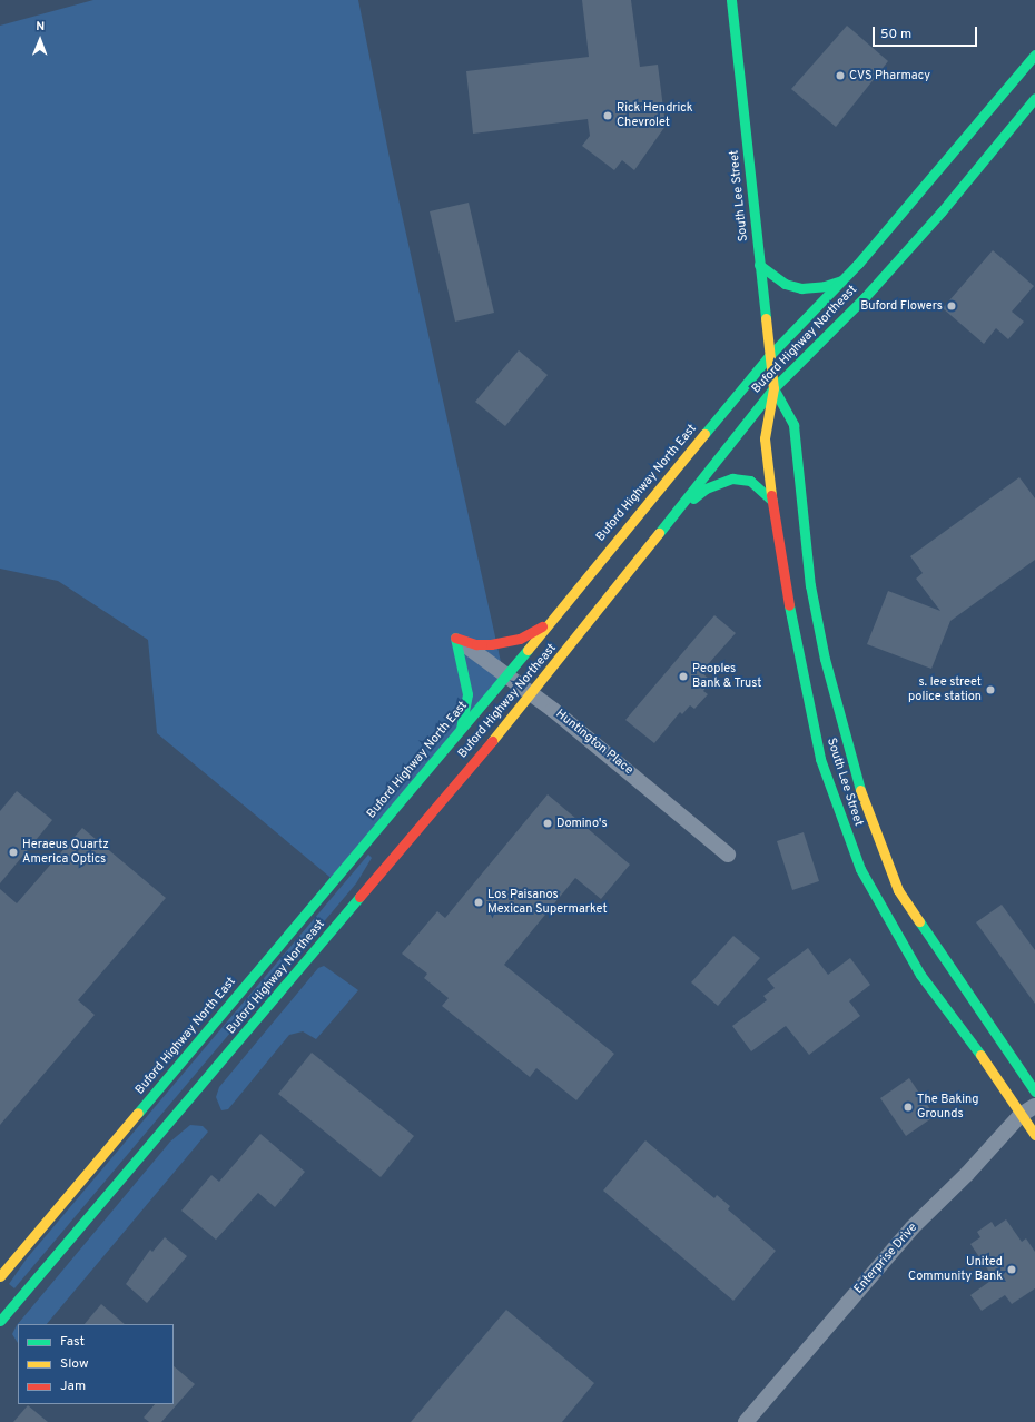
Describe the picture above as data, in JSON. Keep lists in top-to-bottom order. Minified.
{"streets":{"main road":["South Lee Street","Buford Highway Northeast","Buford Highway North East"],"street":["Huntington Place","Enterprise Drive"]},"crossings":[["South Lee Street","Buford Highway Northeast"],["South Lee Street","Buford Highway North East"],["South Lee Street","Enterprise Drive"],["Buford Highway Northeast","Huntington Place"],["Buford Highway North East","Huntington Place"]],"places":["CVS Pharmacy","Rick Hendrick Chevrolet","Buford Flowers","Peoples Bank & Trust","s. lee street police station","Domino's","Heraeus Quartz America Optics","Los Paisanos Mexican Supermarket","The Baking Grounds","United Community Bank"],"legend":["Fast","Slow","Jam"],"scale_bar":"50 m","north":"top"}
